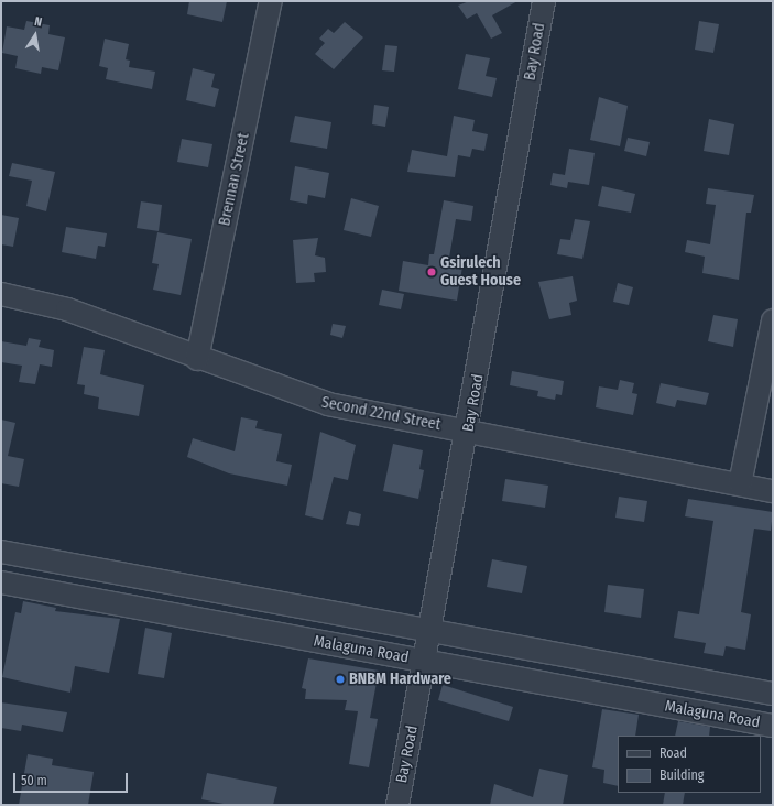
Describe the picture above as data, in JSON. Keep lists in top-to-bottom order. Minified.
{"streets":{"street":["Bay Road","Brennan Street","Second 22nd Street","Malaguna Road"]},"crossings":[["Bay Road","Second 22nd Street"],["Bay Road","Malaguna Road"],["Brennan Street","Second 22nd Street"]],"places":["Gsirulech Guest House","BNBM Hardware"],"legend":["Road","Building"],"scale_bar":"50 m","north":"top"}
